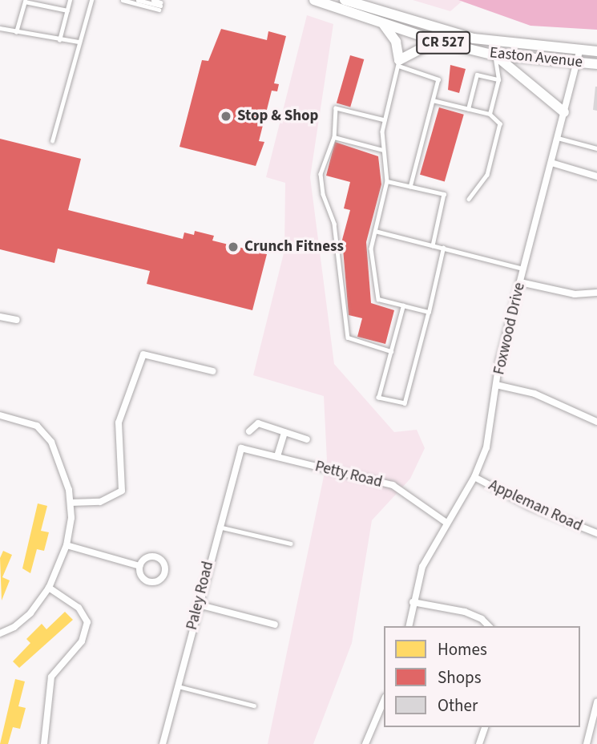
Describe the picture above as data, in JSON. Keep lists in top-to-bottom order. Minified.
{"streets":{"main road":["CR 527","Easton Avenue"],"street":["Foxwood Drive","Petty Road","Appleman Road","Paley Road"]},"crossings":[["Easton Avenue","Foxwood Drive"],["Foxwood Drive","Petty Road"],["Foxwood Drive","Appleman Road"],["Petty Road","Paley Road"]],"places":["Stop & Shop","Crunch Fitness"],"legend":["Homes","Shops","Other"]}
